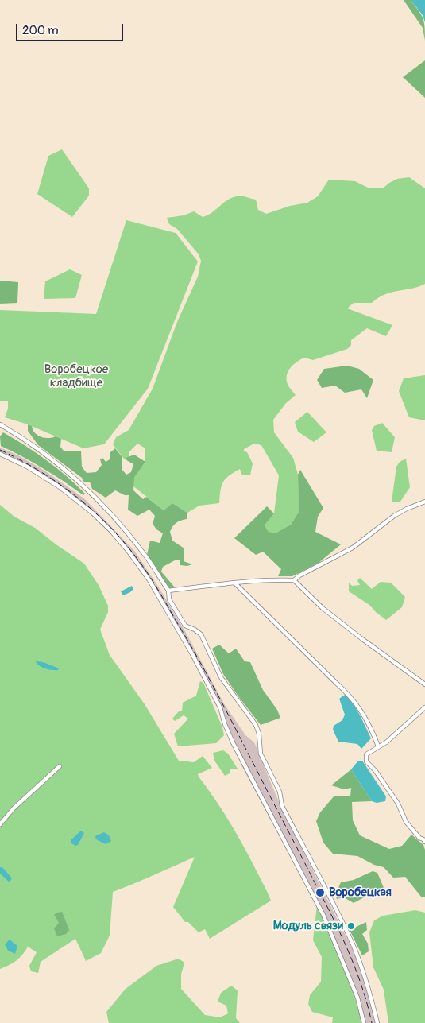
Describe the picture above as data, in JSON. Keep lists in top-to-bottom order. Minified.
{"parks":["Воробецкое кладбище"],"places":["Воробецкая","Модуль связи"],"scale_bar":"200 m"}
